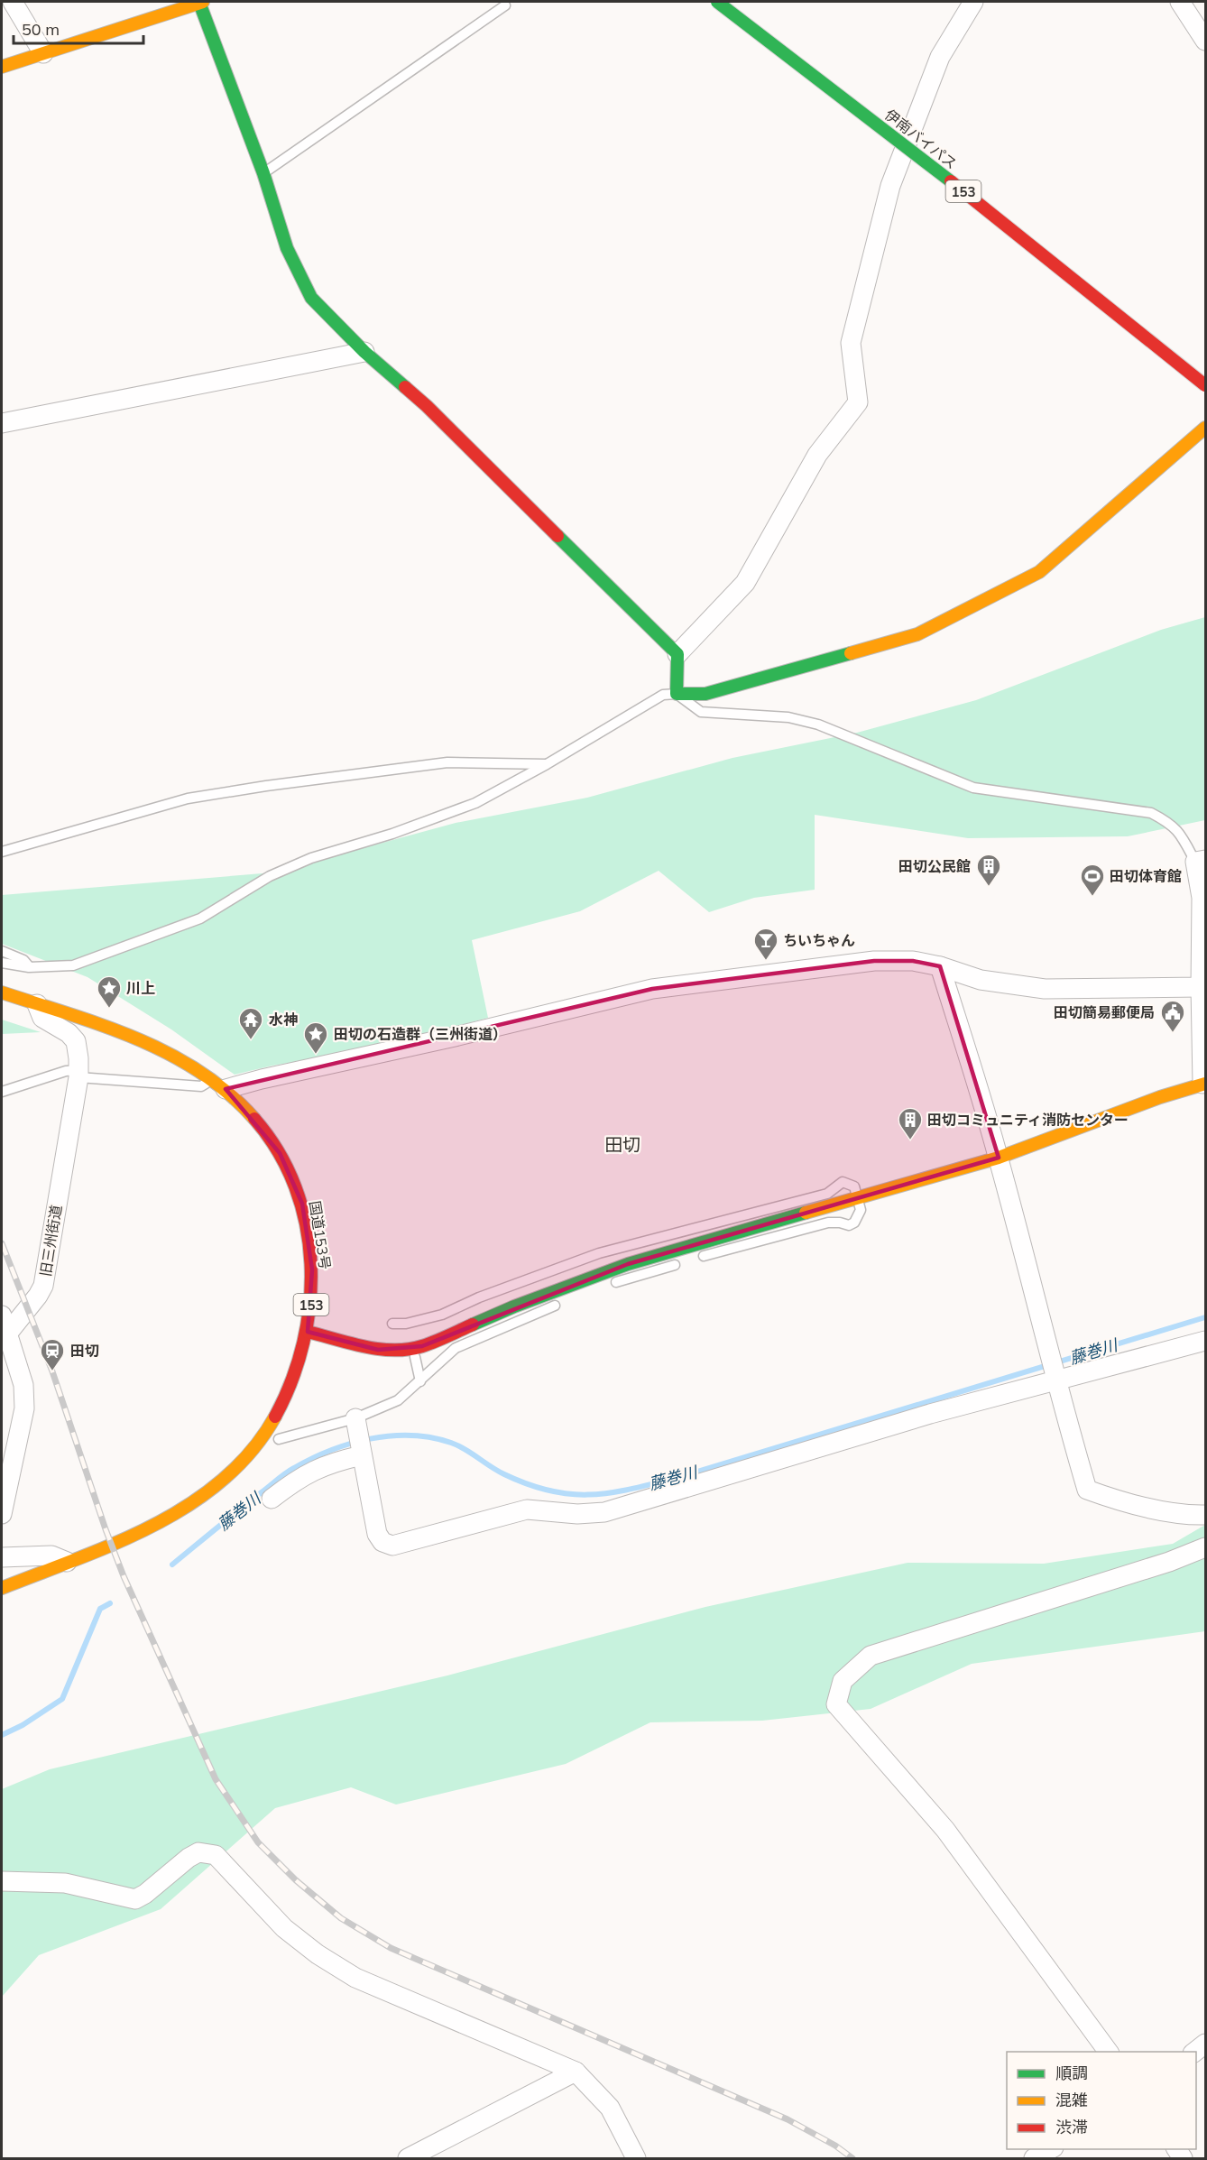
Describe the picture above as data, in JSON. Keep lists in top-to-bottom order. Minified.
{"streets":{"main road":["伊南バイパス","153","国道153号"],"street":["旧三州街道"]},"crossings":[["国道153号","旧三州街道"]],"districts":["田切"],"water":["藤巻川"],"places":{"building":["田切公民館","田切コミュニティ消防センター"],"sports":["田切体育館"],"bar":["ちいちゃん"],"place":["川上","田切の石造群（三州街道）"],"public building":["田切簡易郵便局"],"temple":["水神"],"station":["田切"]},"legend":["順調","混雑","渋滞"],"scale_bar":"50 m"}
